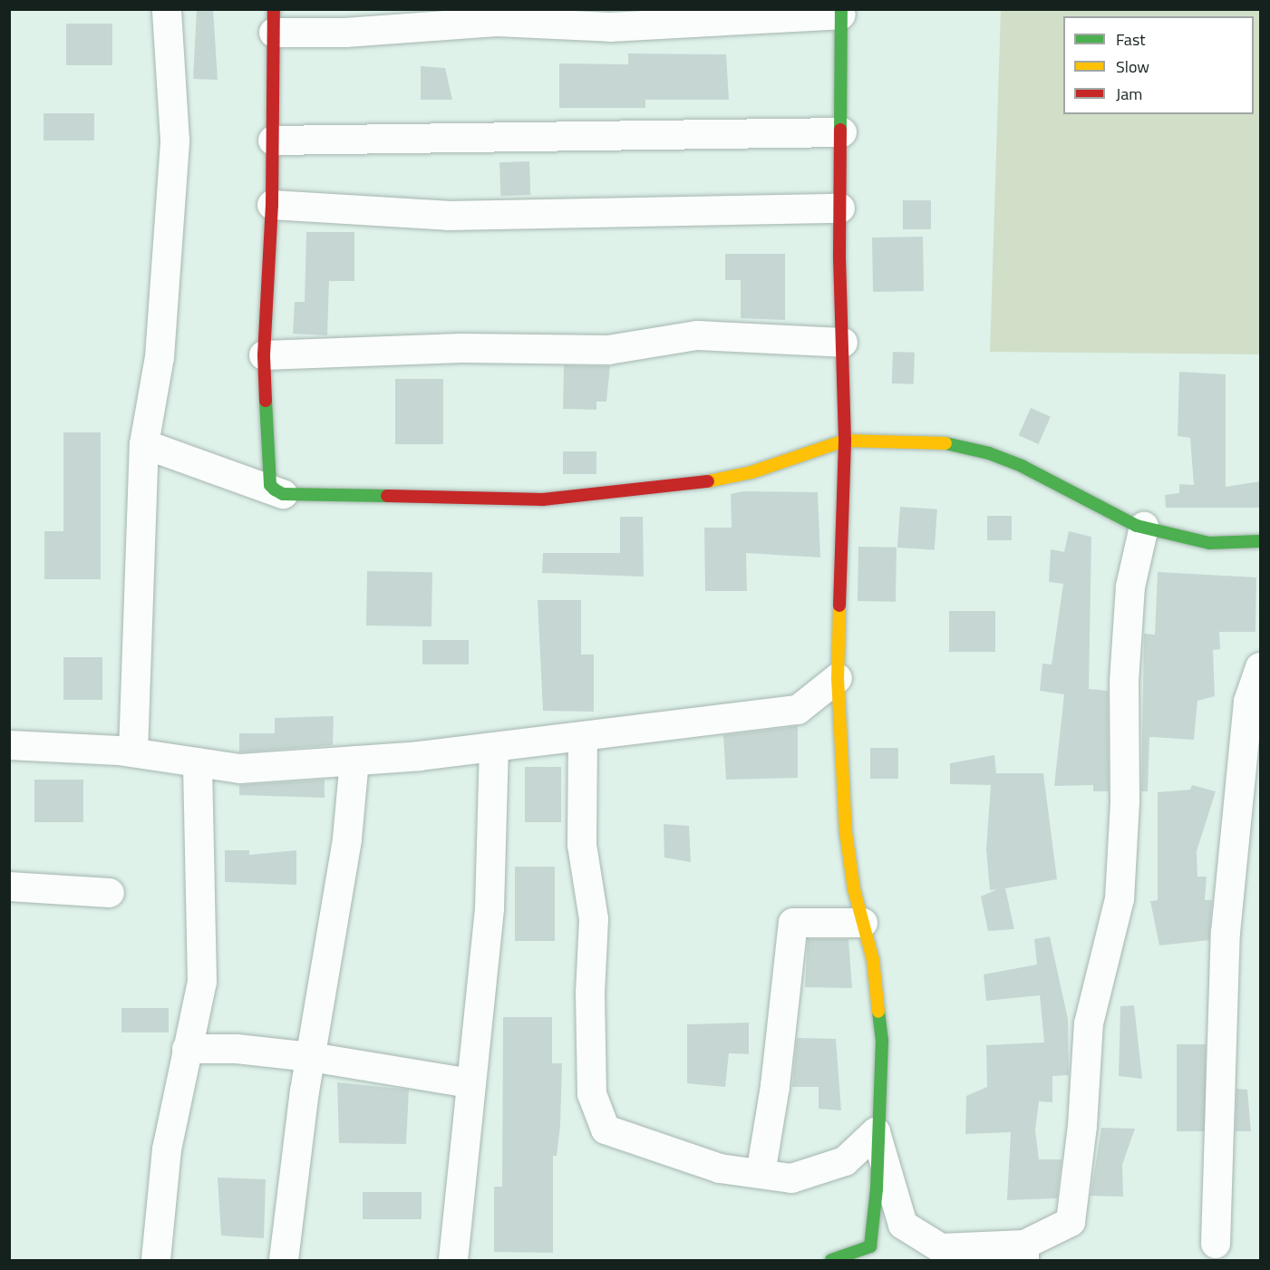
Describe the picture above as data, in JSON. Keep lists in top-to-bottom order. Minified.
{"legend":["Fast","Slow","Jam"]}
